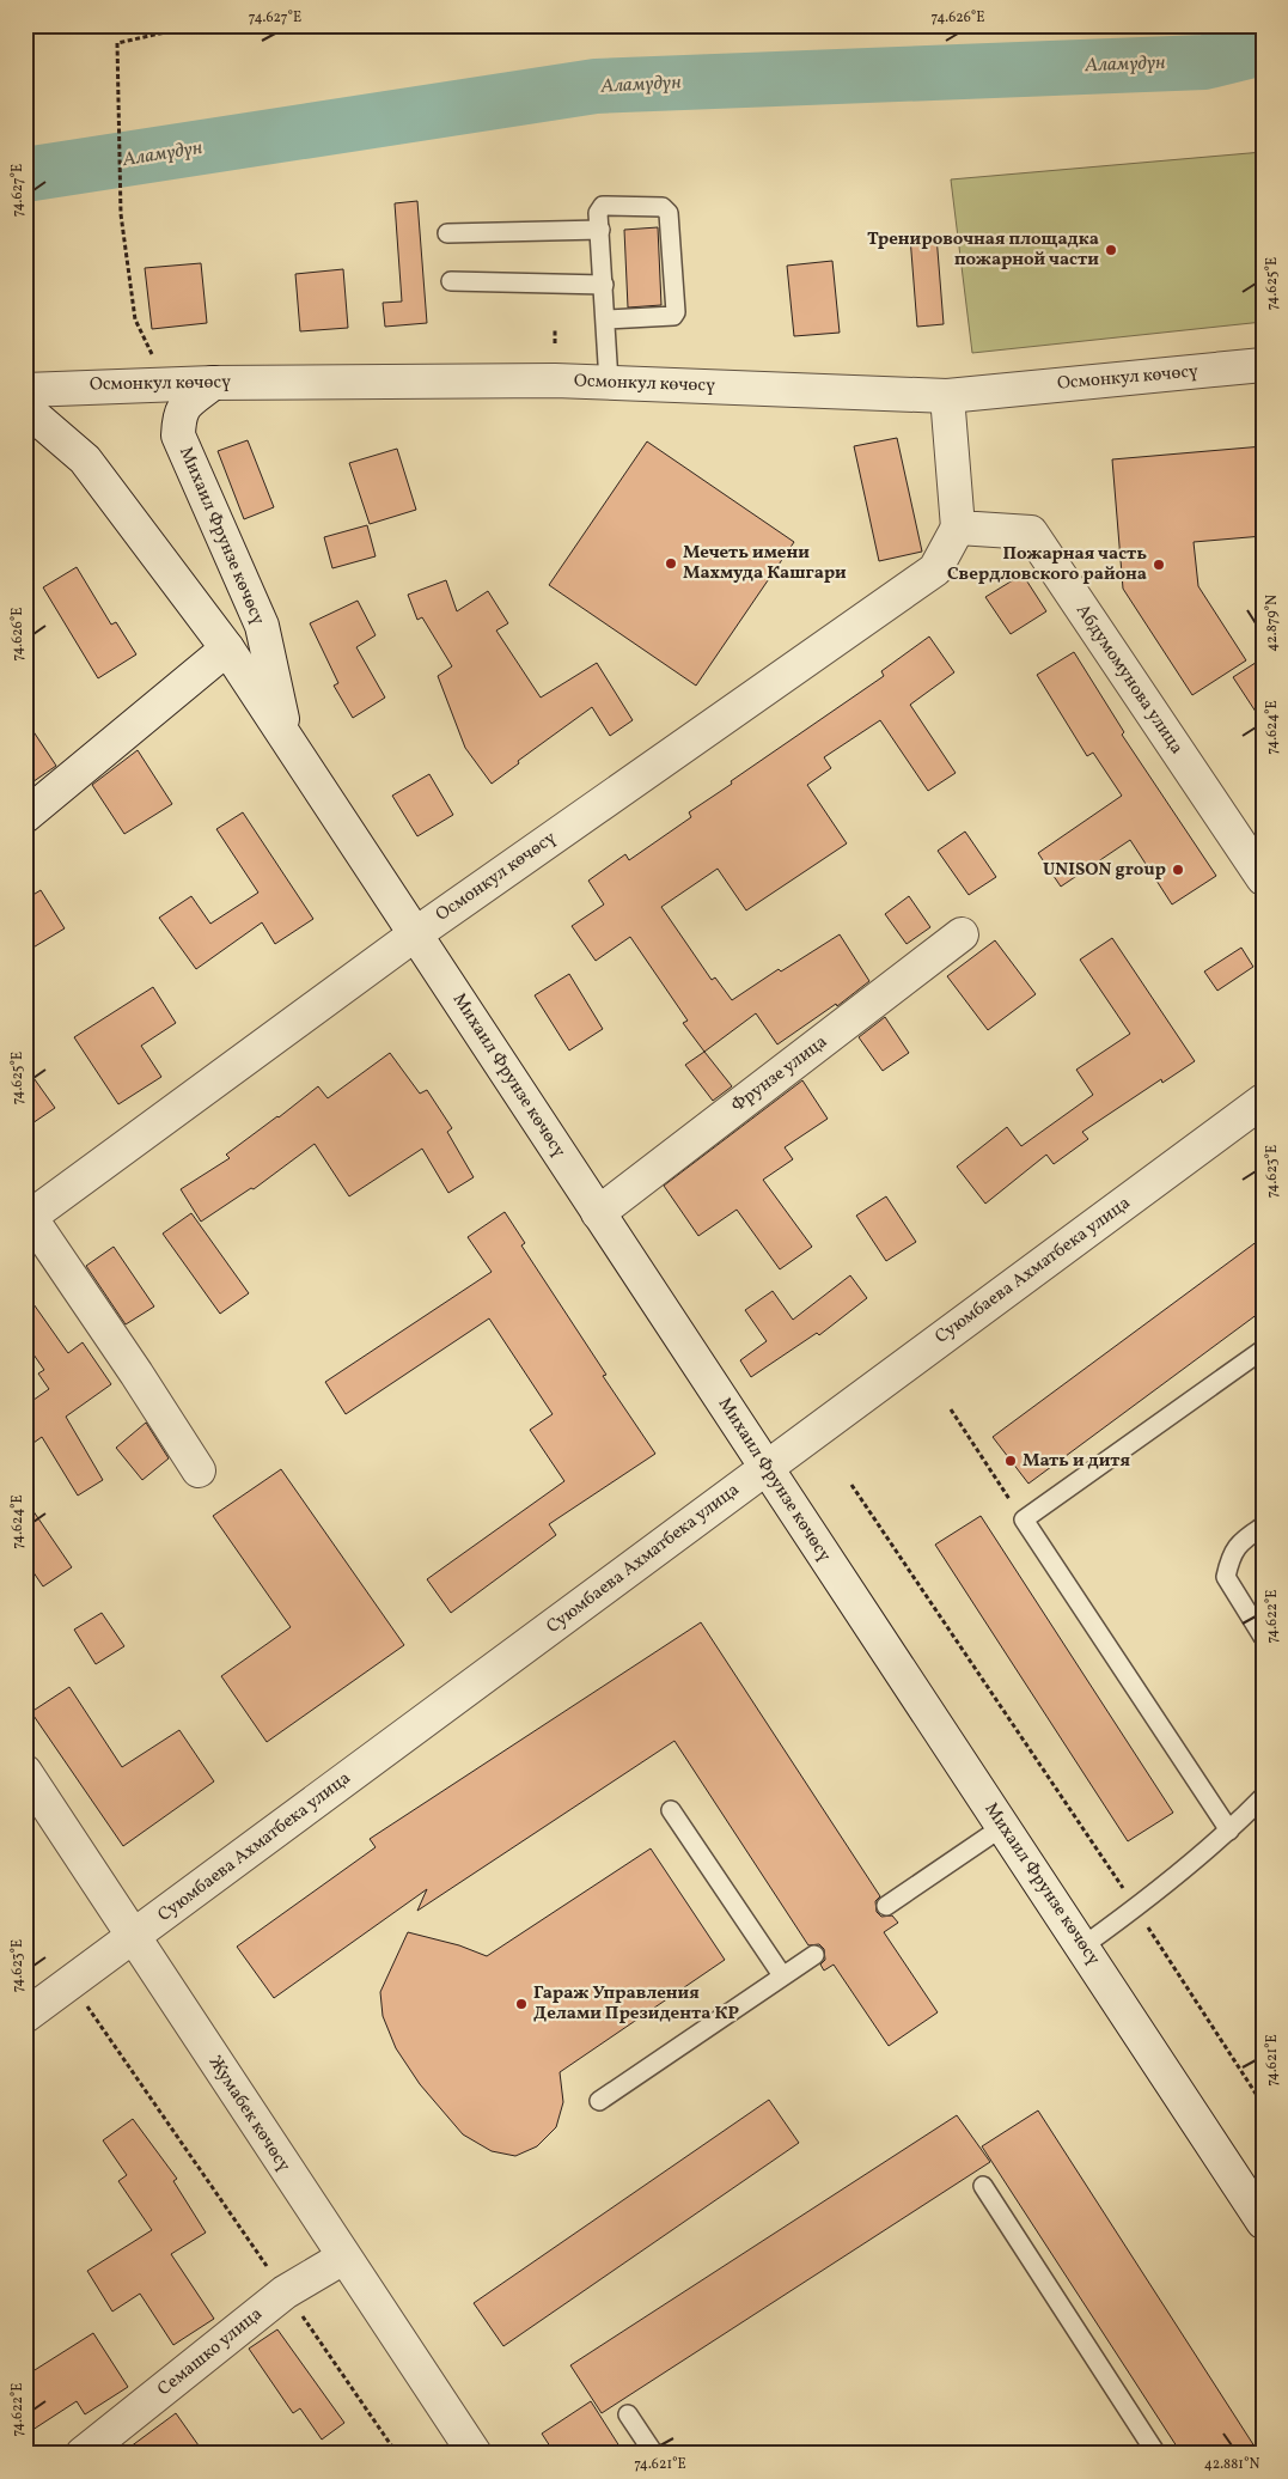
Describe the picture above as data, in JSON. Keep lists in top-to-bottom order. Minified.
{"streets":{"street":["Осмонкул көчөсү","Михаил Фрунзе көчөсү","Абдумомунова улица","Фрунзе улица","Суюмбаева Ахматбека улица","Жумабек көчөсү","Семашко улица"]},"crossings":[["Осмонкул көчөсү","Михаил Фрунзе көчөсү"],["Осмонкул көчөсү","Абдумомунова улица"],["Михаил Фрунзе көчөсү","Фрунзе улица"],["Михаил Фрунзе көчөсү","Суюмбаева Ахматбека улица"],["Суюмбаева Ахматбека улица","Жумабек көчөсү"],["Жумабек көчөсү","Семашко улица"]],"water":["Аламүдүн"],"places":["Тренировочная площадка пожарной части","Мечеть имени Махмуда Кашгари","Пожарная часть Свердловского района","UNISON group","Мать и дитя","Гараж Управления Делами Президента КР"],"coordinates":["74.627°E","74.626°E","74.625°E","42.879°N","74.624°E","74.623°E","74.622°E","74.621°E","42.881°N"]}
